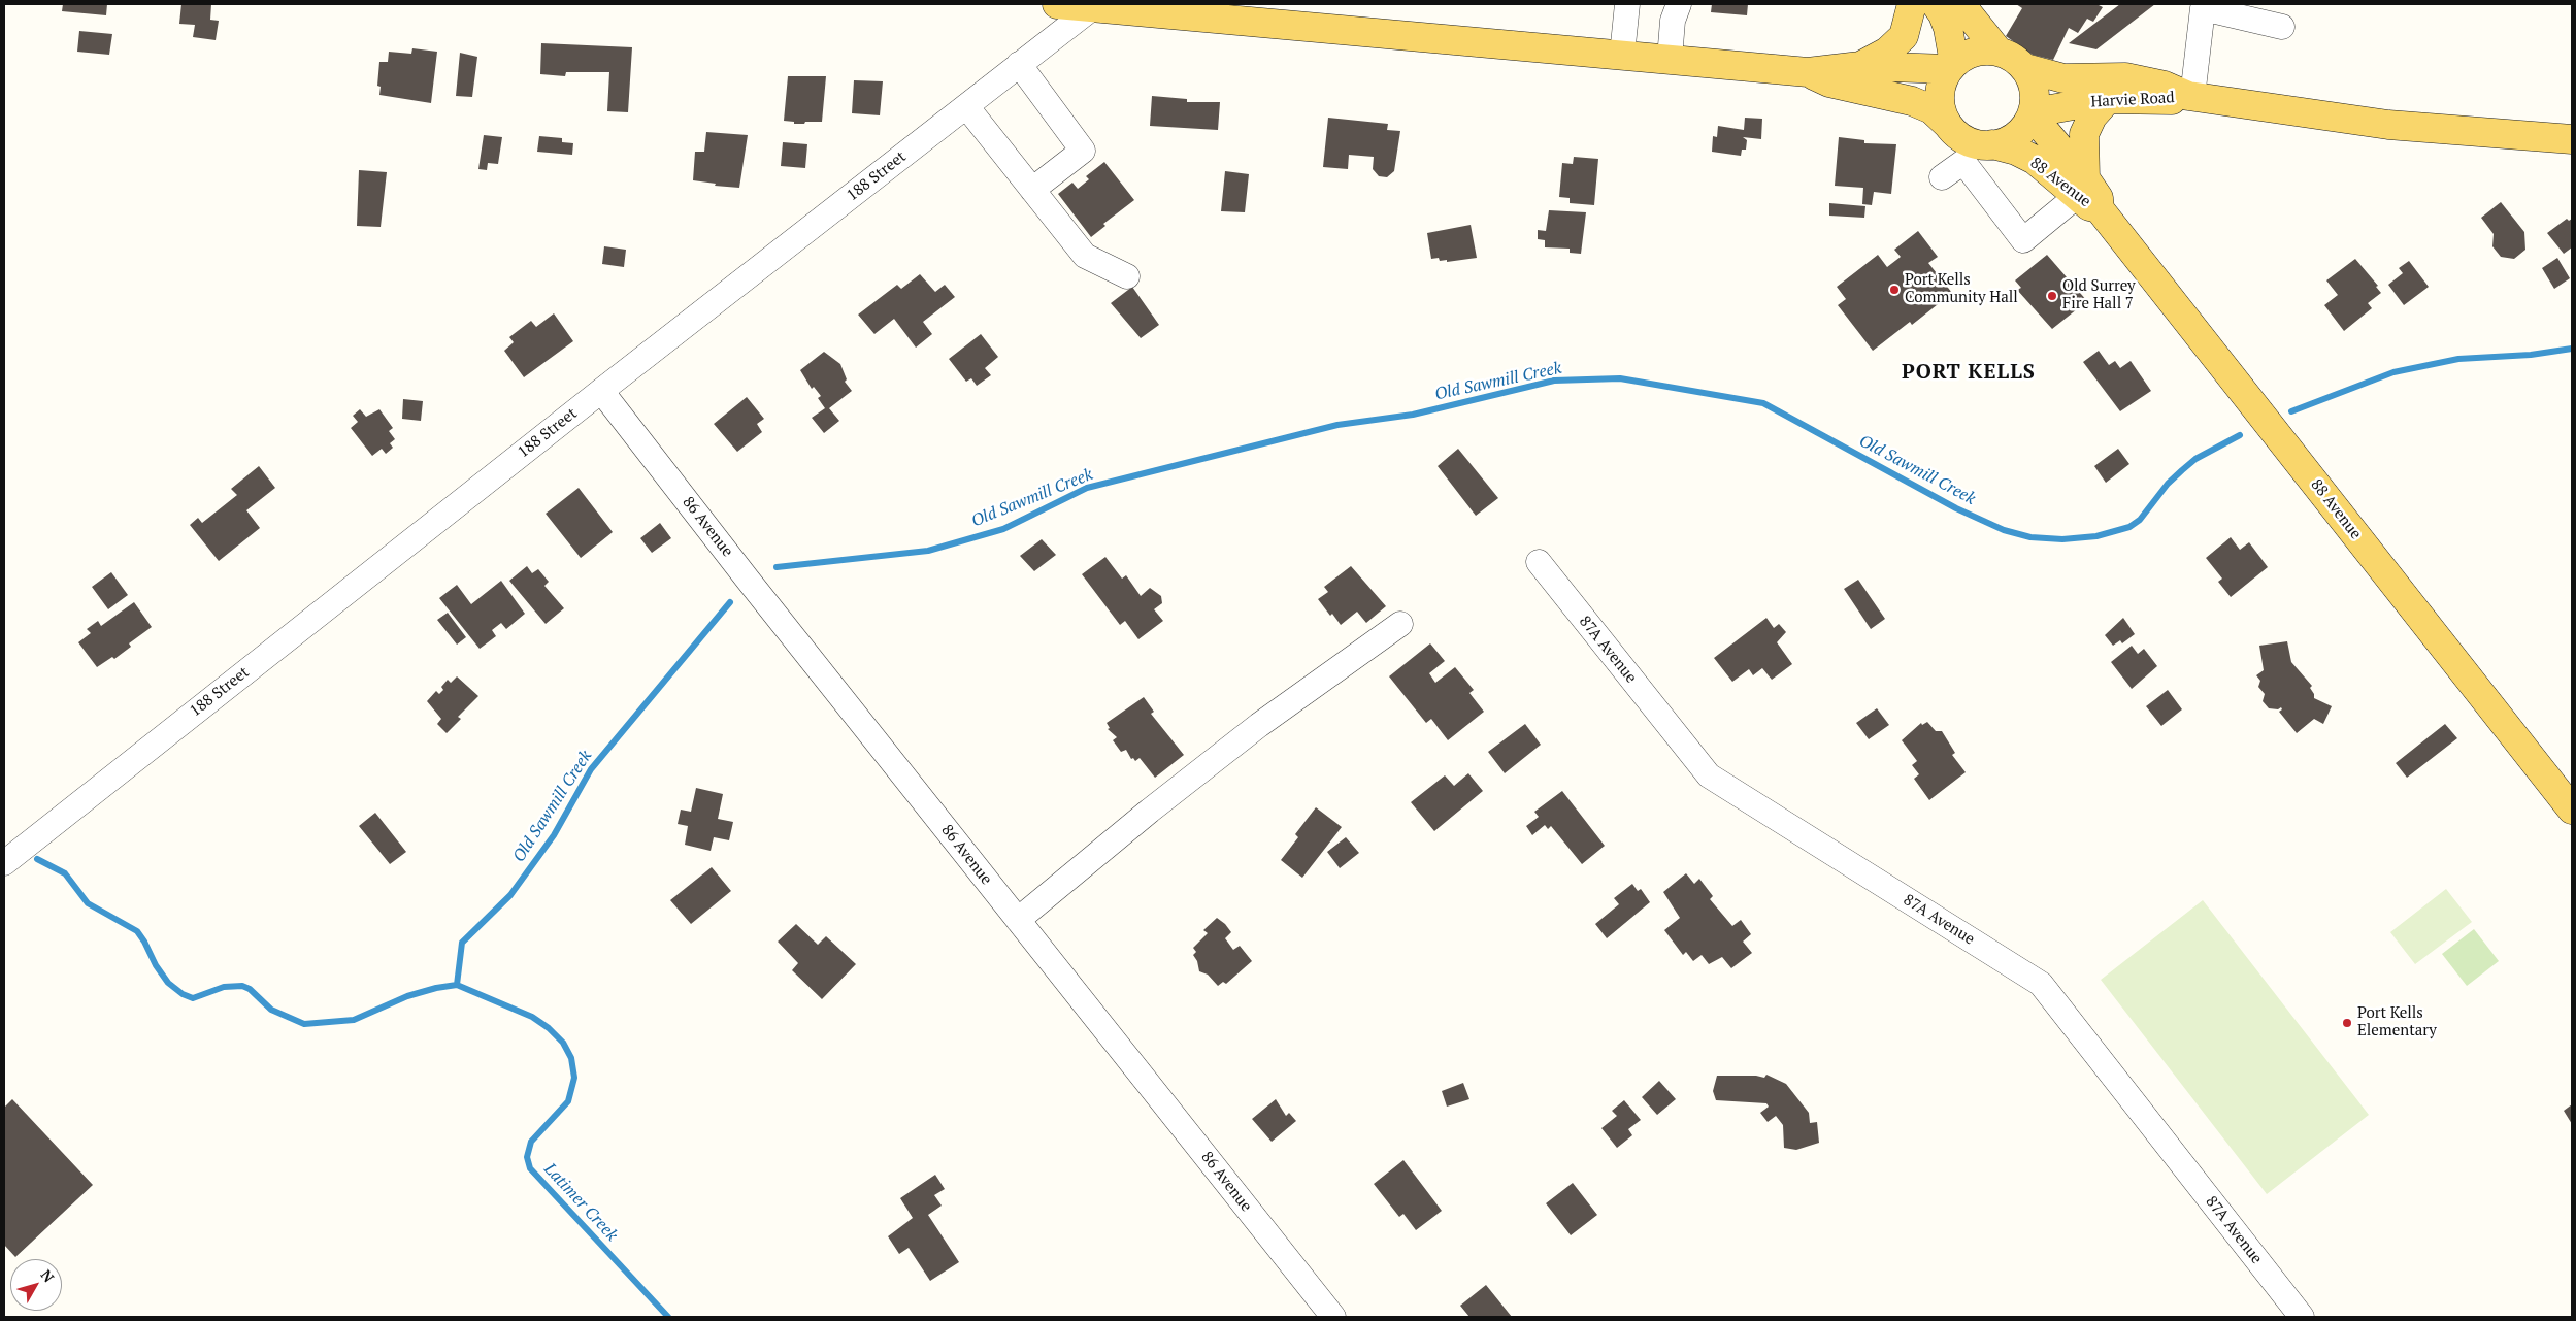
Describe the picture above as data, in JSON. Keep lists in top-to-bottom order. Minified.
{"streets":{"main road":["Harvie Road","88 Avenue"],"street":["188 Street","86 Avenue","87A Avenue"]},"crossings":[["Harvie Road","88 Avenue"],["188 Street","86 Avenue"]],"districts":["PORT KELLS"],"water":["Old Sawmill Creek","Latimer Creek"],"places":["Port Kells Community Hall","Old Surrey Fire Hall 7","Port Kells Elementary"],"north":"top right"}
